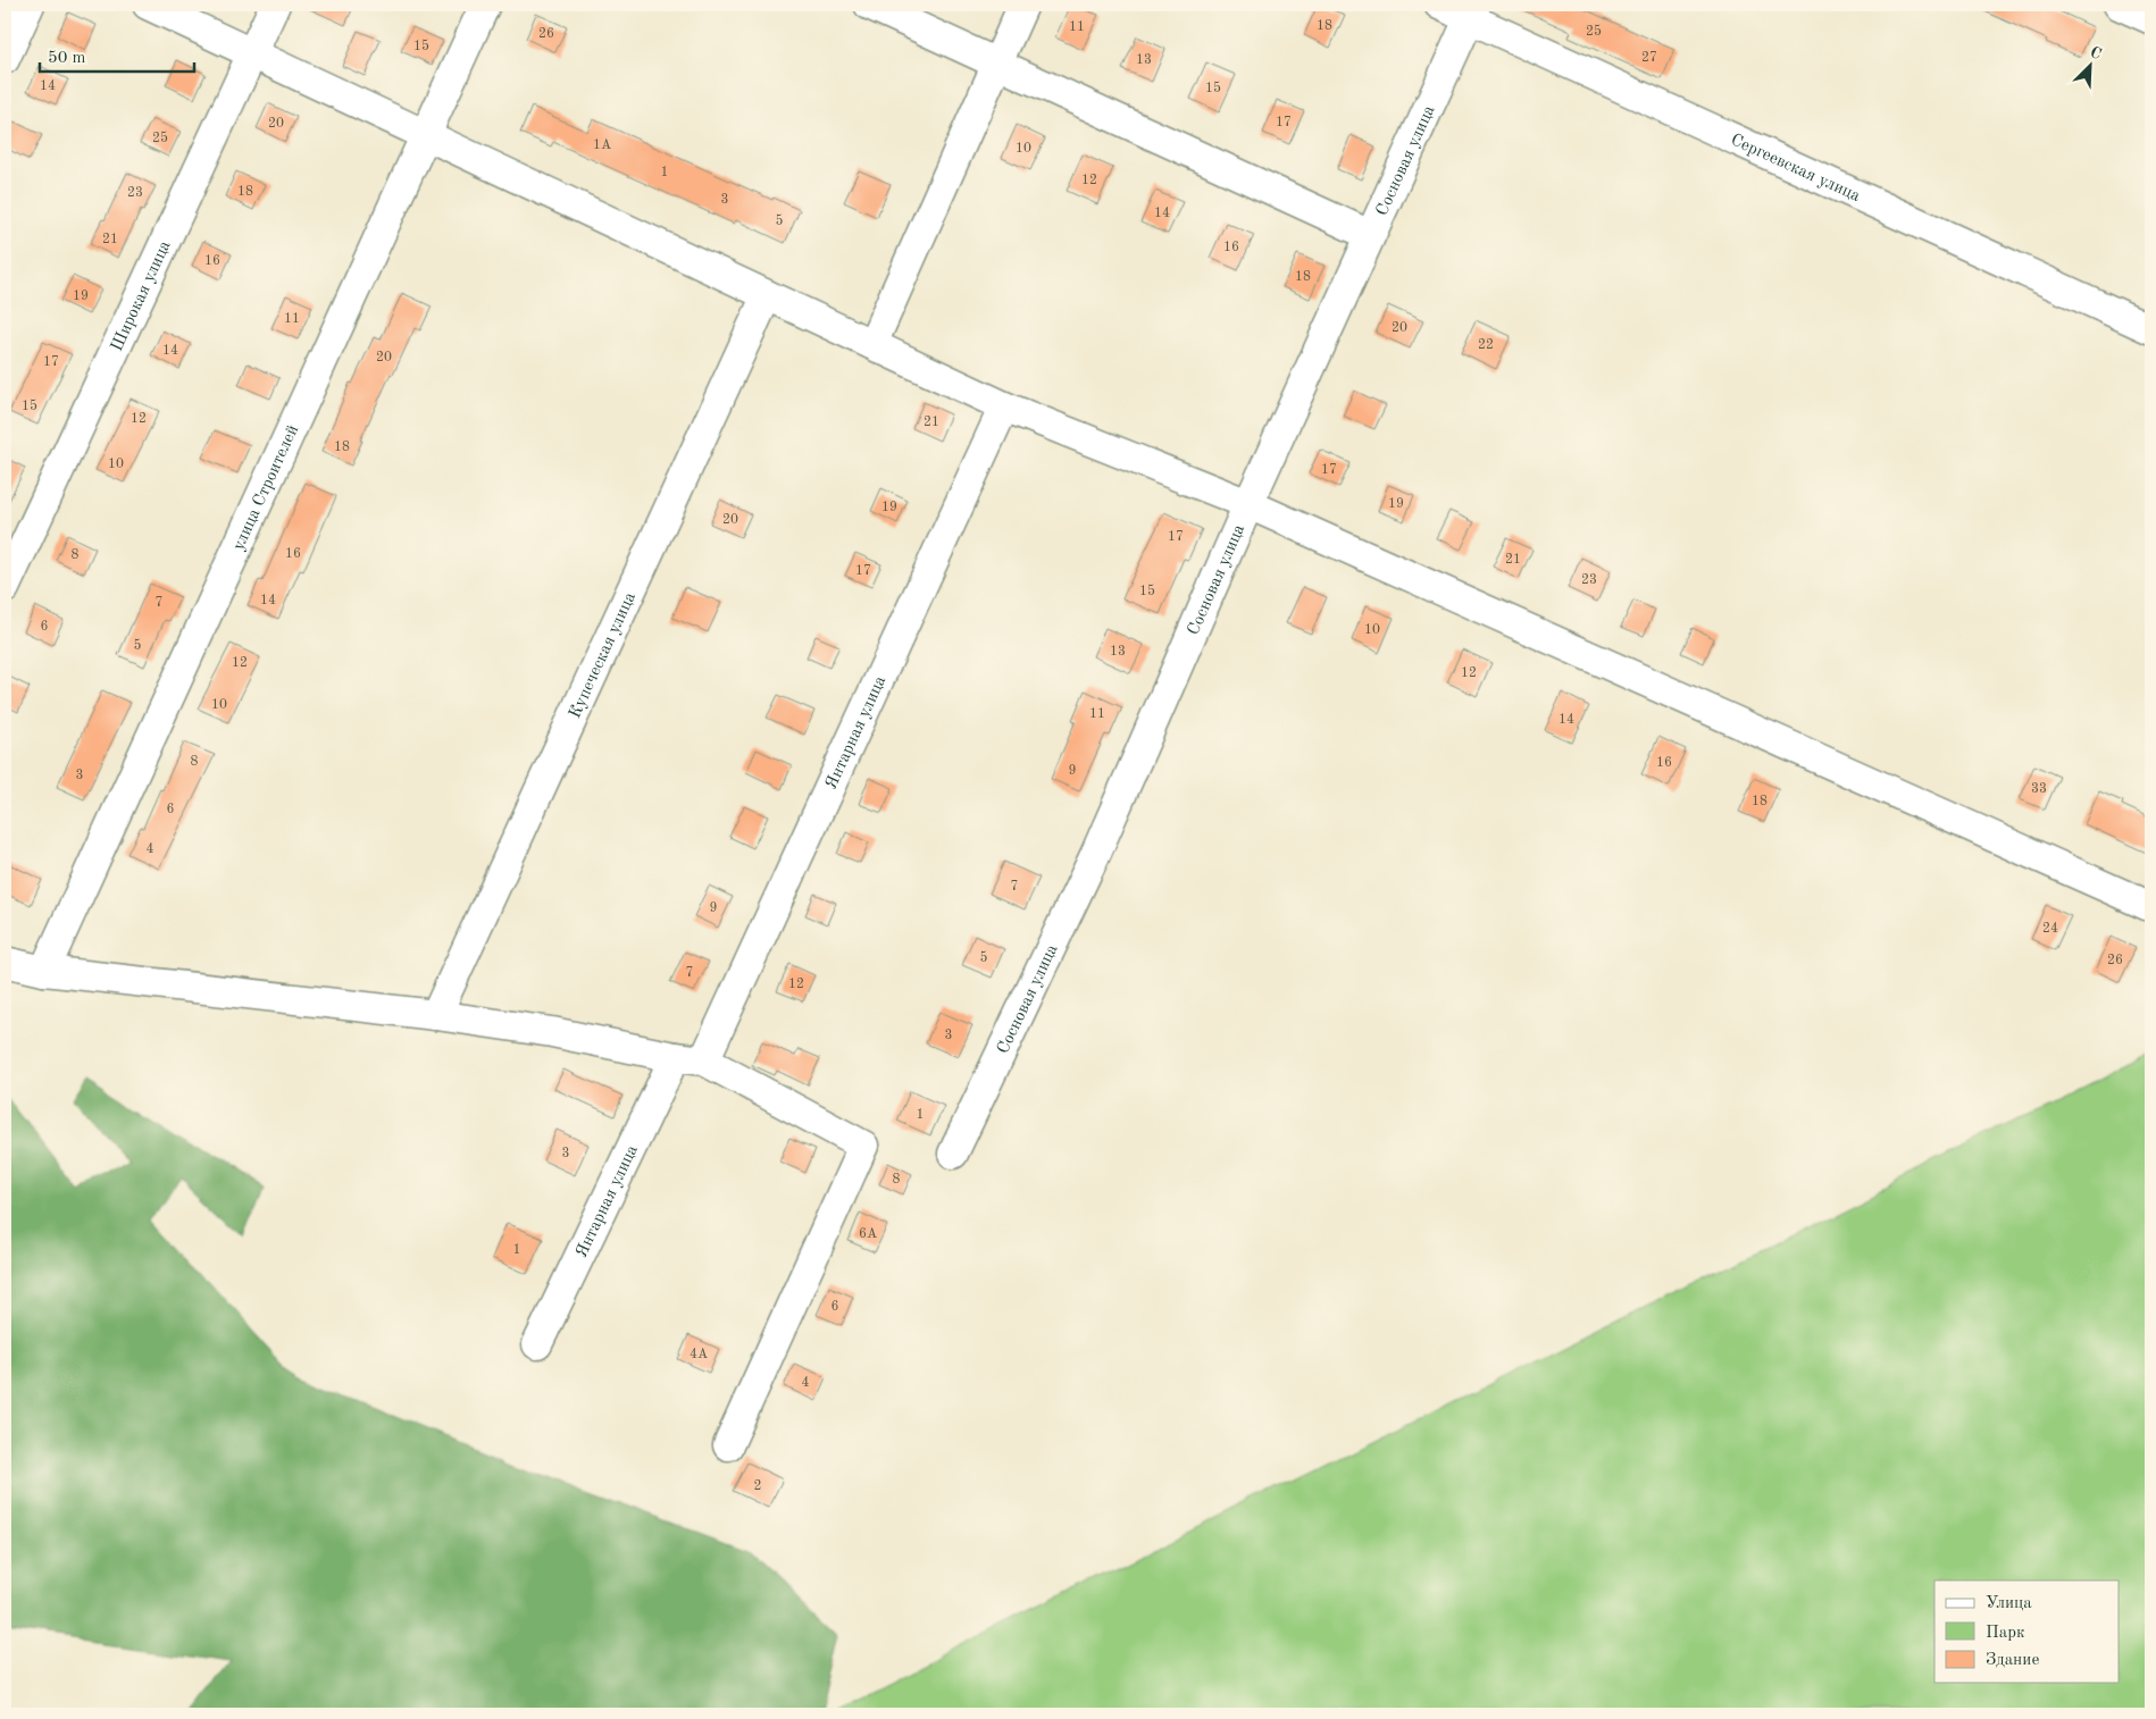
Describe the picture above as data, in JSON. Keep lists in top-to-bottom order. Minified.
{"streets":{"street":["Сосновая улица","Сергеевская улица","Широкая улица","улица Строителей","Купеческая улица","Янтарная улица"]},"crossings":[["Сосновая улица","Сергеевская улица"]],"house_numbers":["18","11","25","26","15","27","13","14","15","17","20","25","1А","10","1","12","18","23","3","14","5","21","16","16","18","19","11","20","22","14","20","17","15","12","21","18","10","17","19","19","20","17","16","8","21","17","23","15","14","7","6","10","5","13","12","12","10","11","14","8","16","9","3","33","18","6","4","7","9","24","5","26","7","12","3","1","3","8","6А","1","6","4А","4","2"],"legend":["Улица","Парк","Здание"],"scale_bar":"50 m","north":"top right"}
